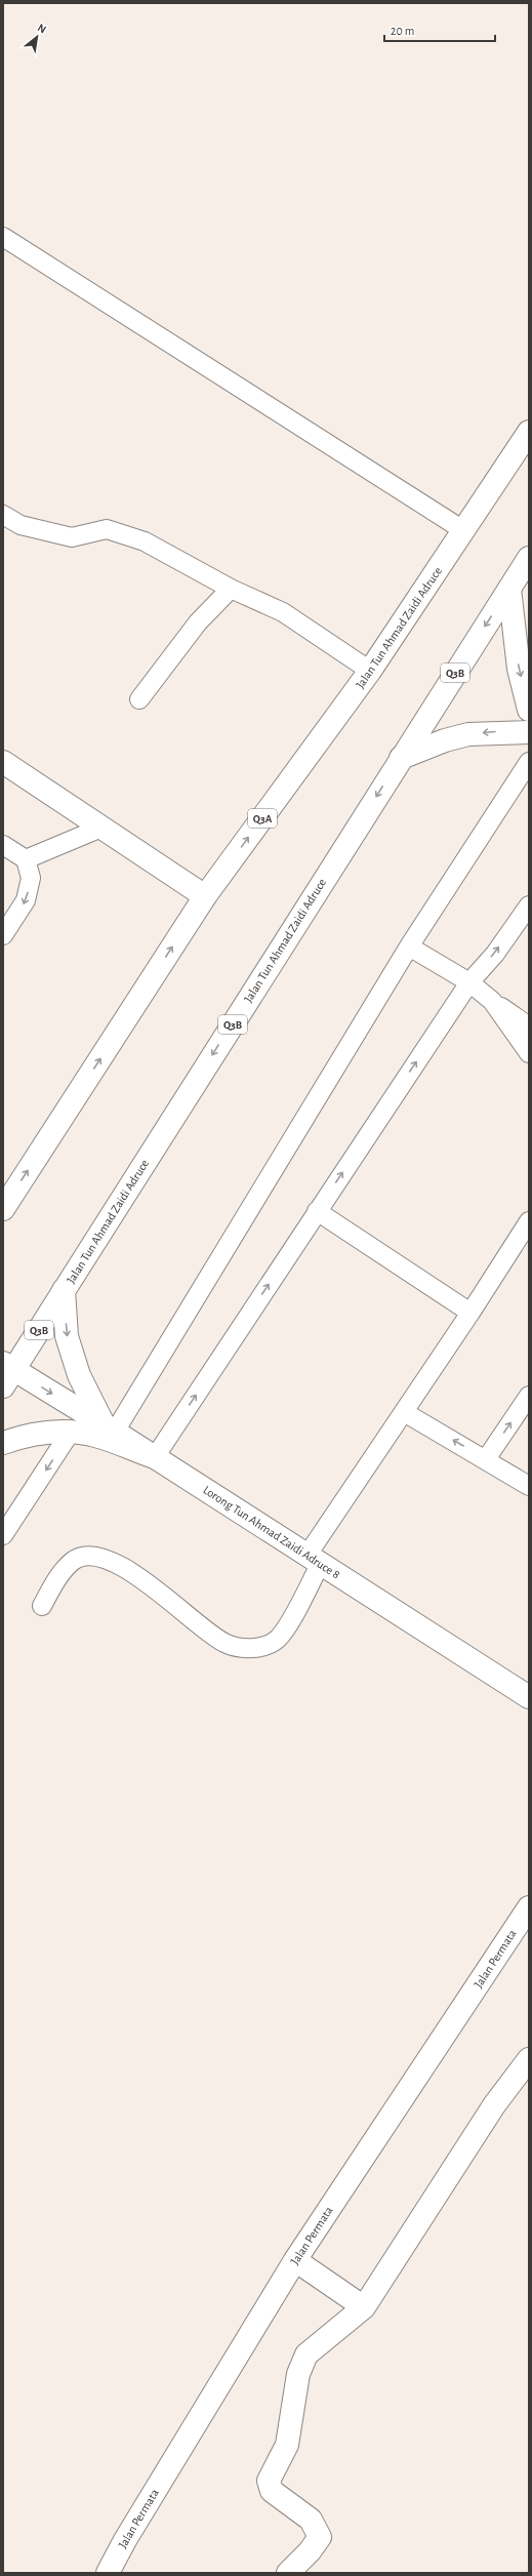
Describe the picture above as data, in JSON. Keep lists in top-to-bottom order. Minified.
{"streets":{"street":["Jalan Tun Ahmad Zaidi Adruce","Q3B","Q3A","Lorong Tun Ahmad Zaidi Adruce 8","Jalan Permata"]},"crossings":[["Jalan Tun Ahmad Zaidi Adruce","Lorong Tun Ahmad Zaidi Adruce 8"]],"scale_bar":"20 m","north":"top right"}
